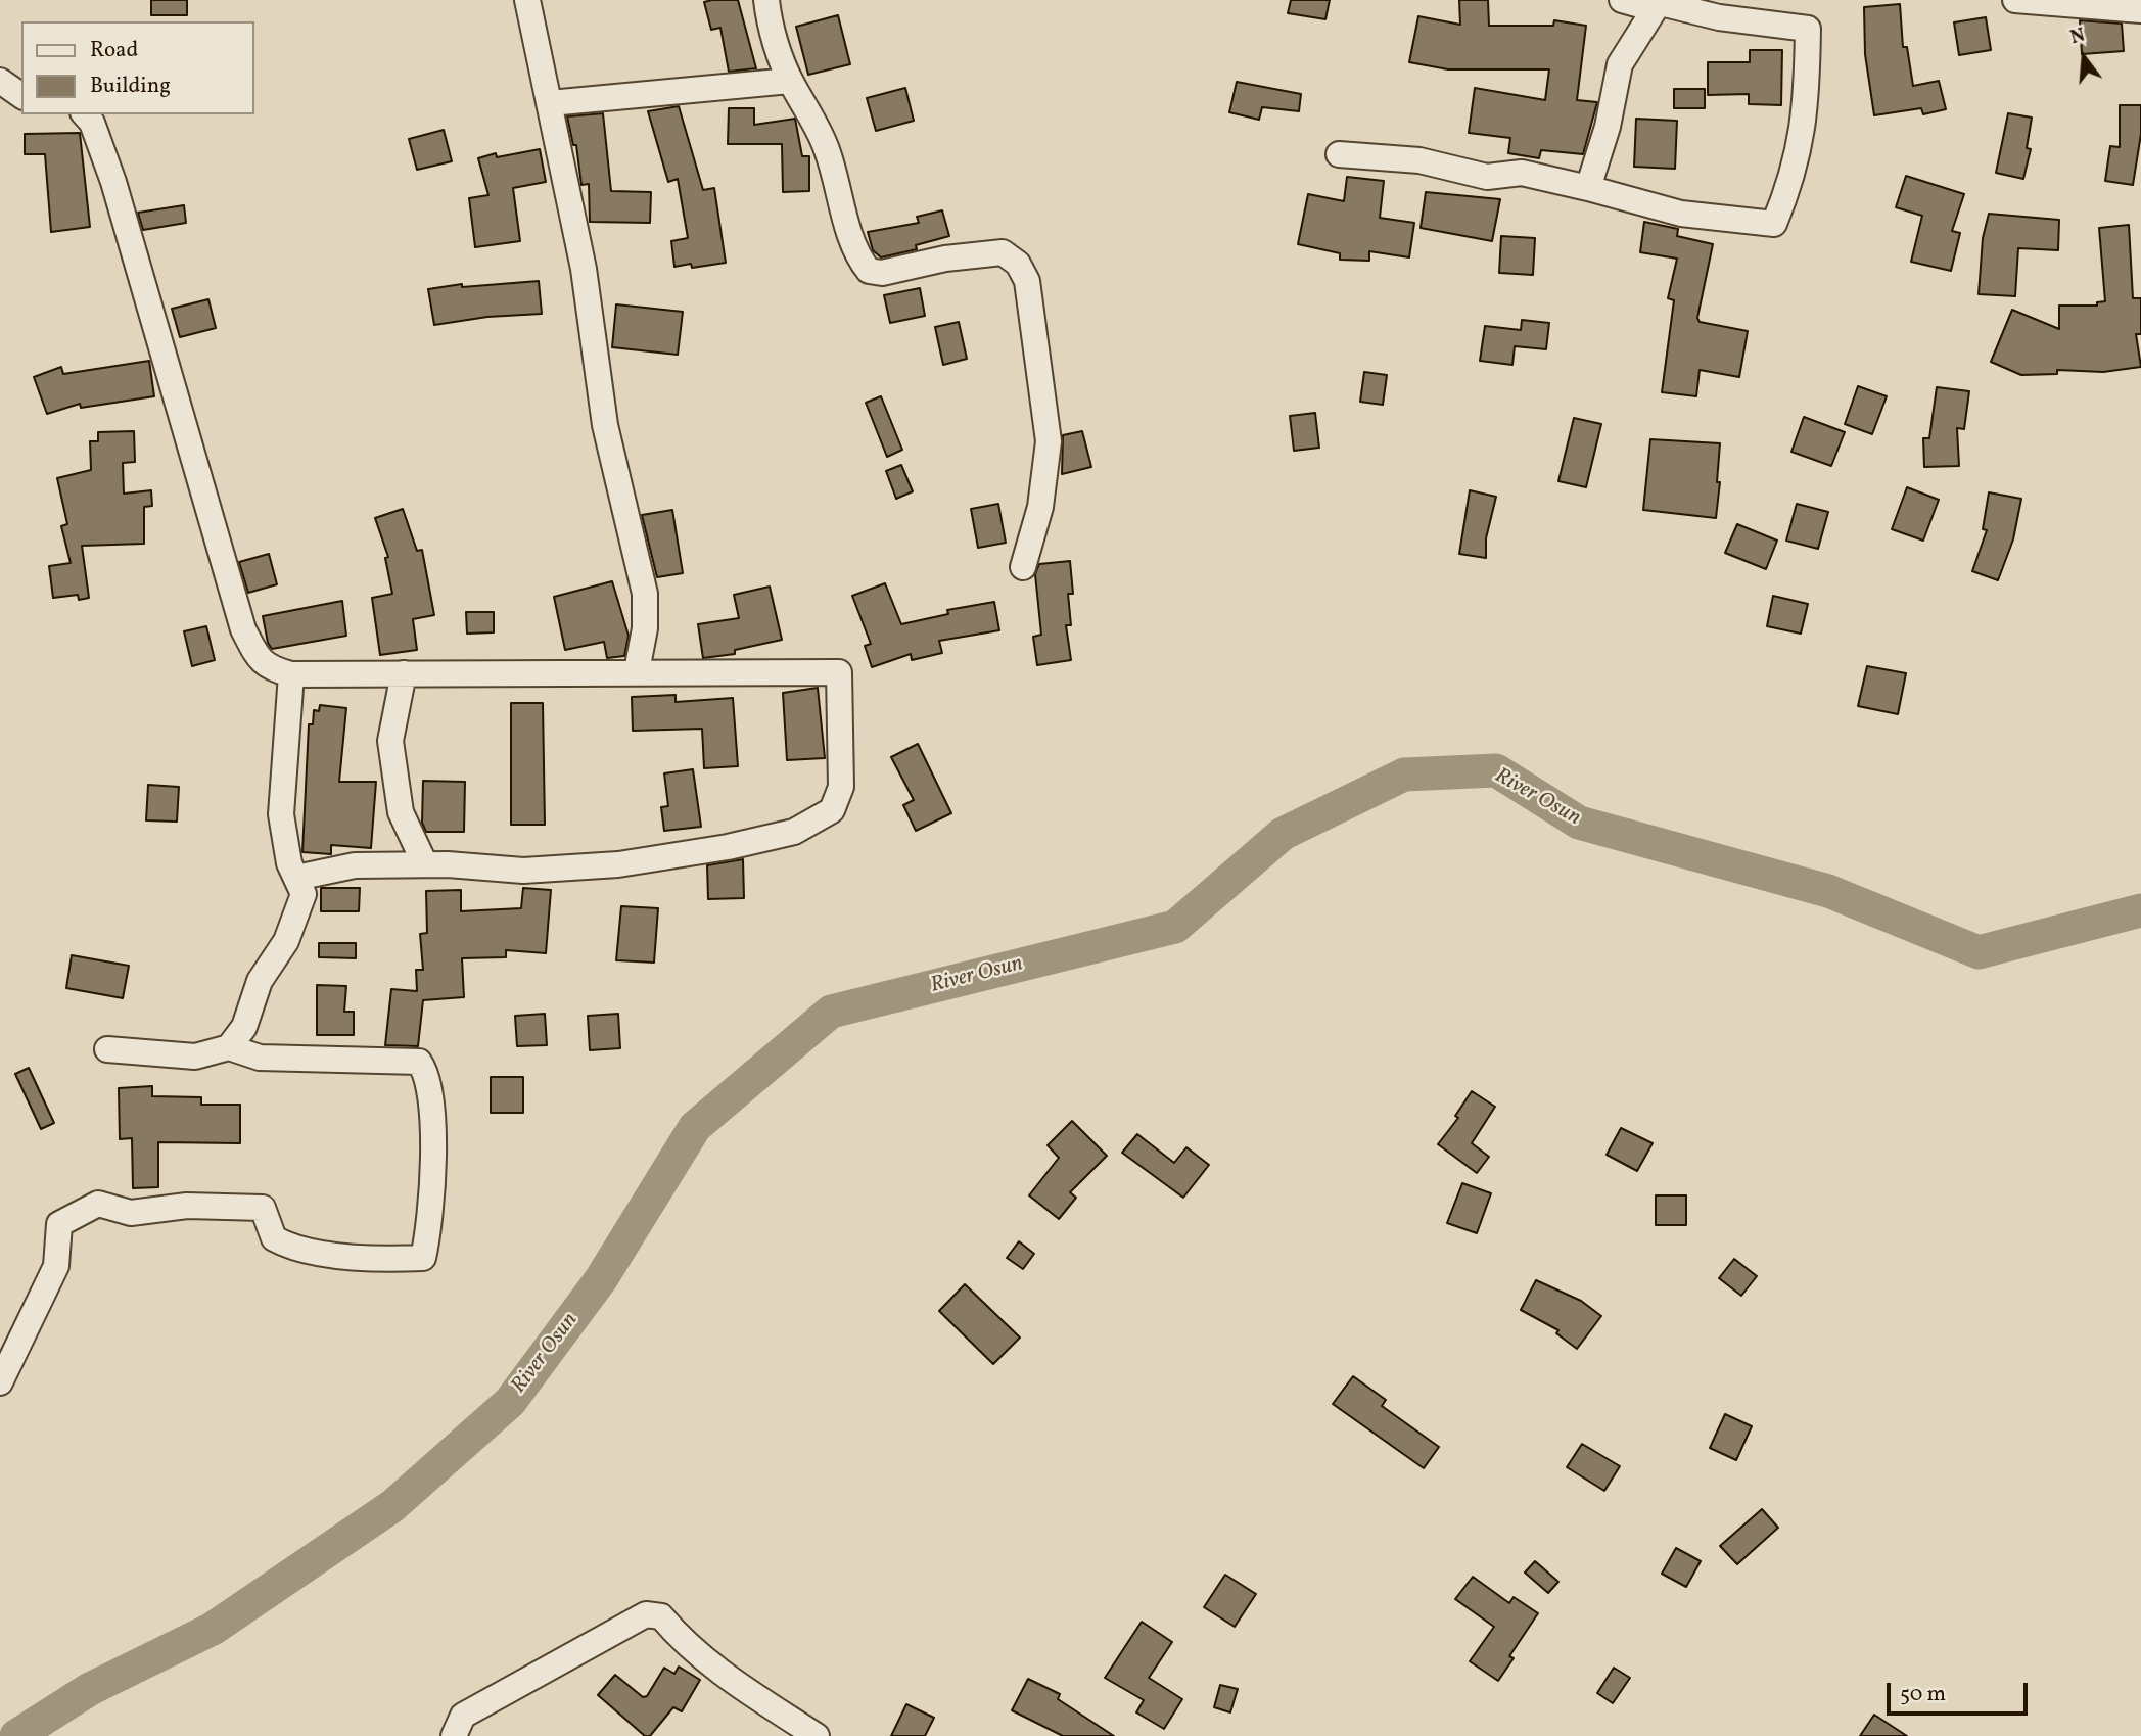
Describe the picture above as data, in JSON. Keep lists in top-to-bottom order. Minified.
{"water":["River Osun"],"legend":["Road","Building"],"scale_bar":"50 m","north":"top"}
